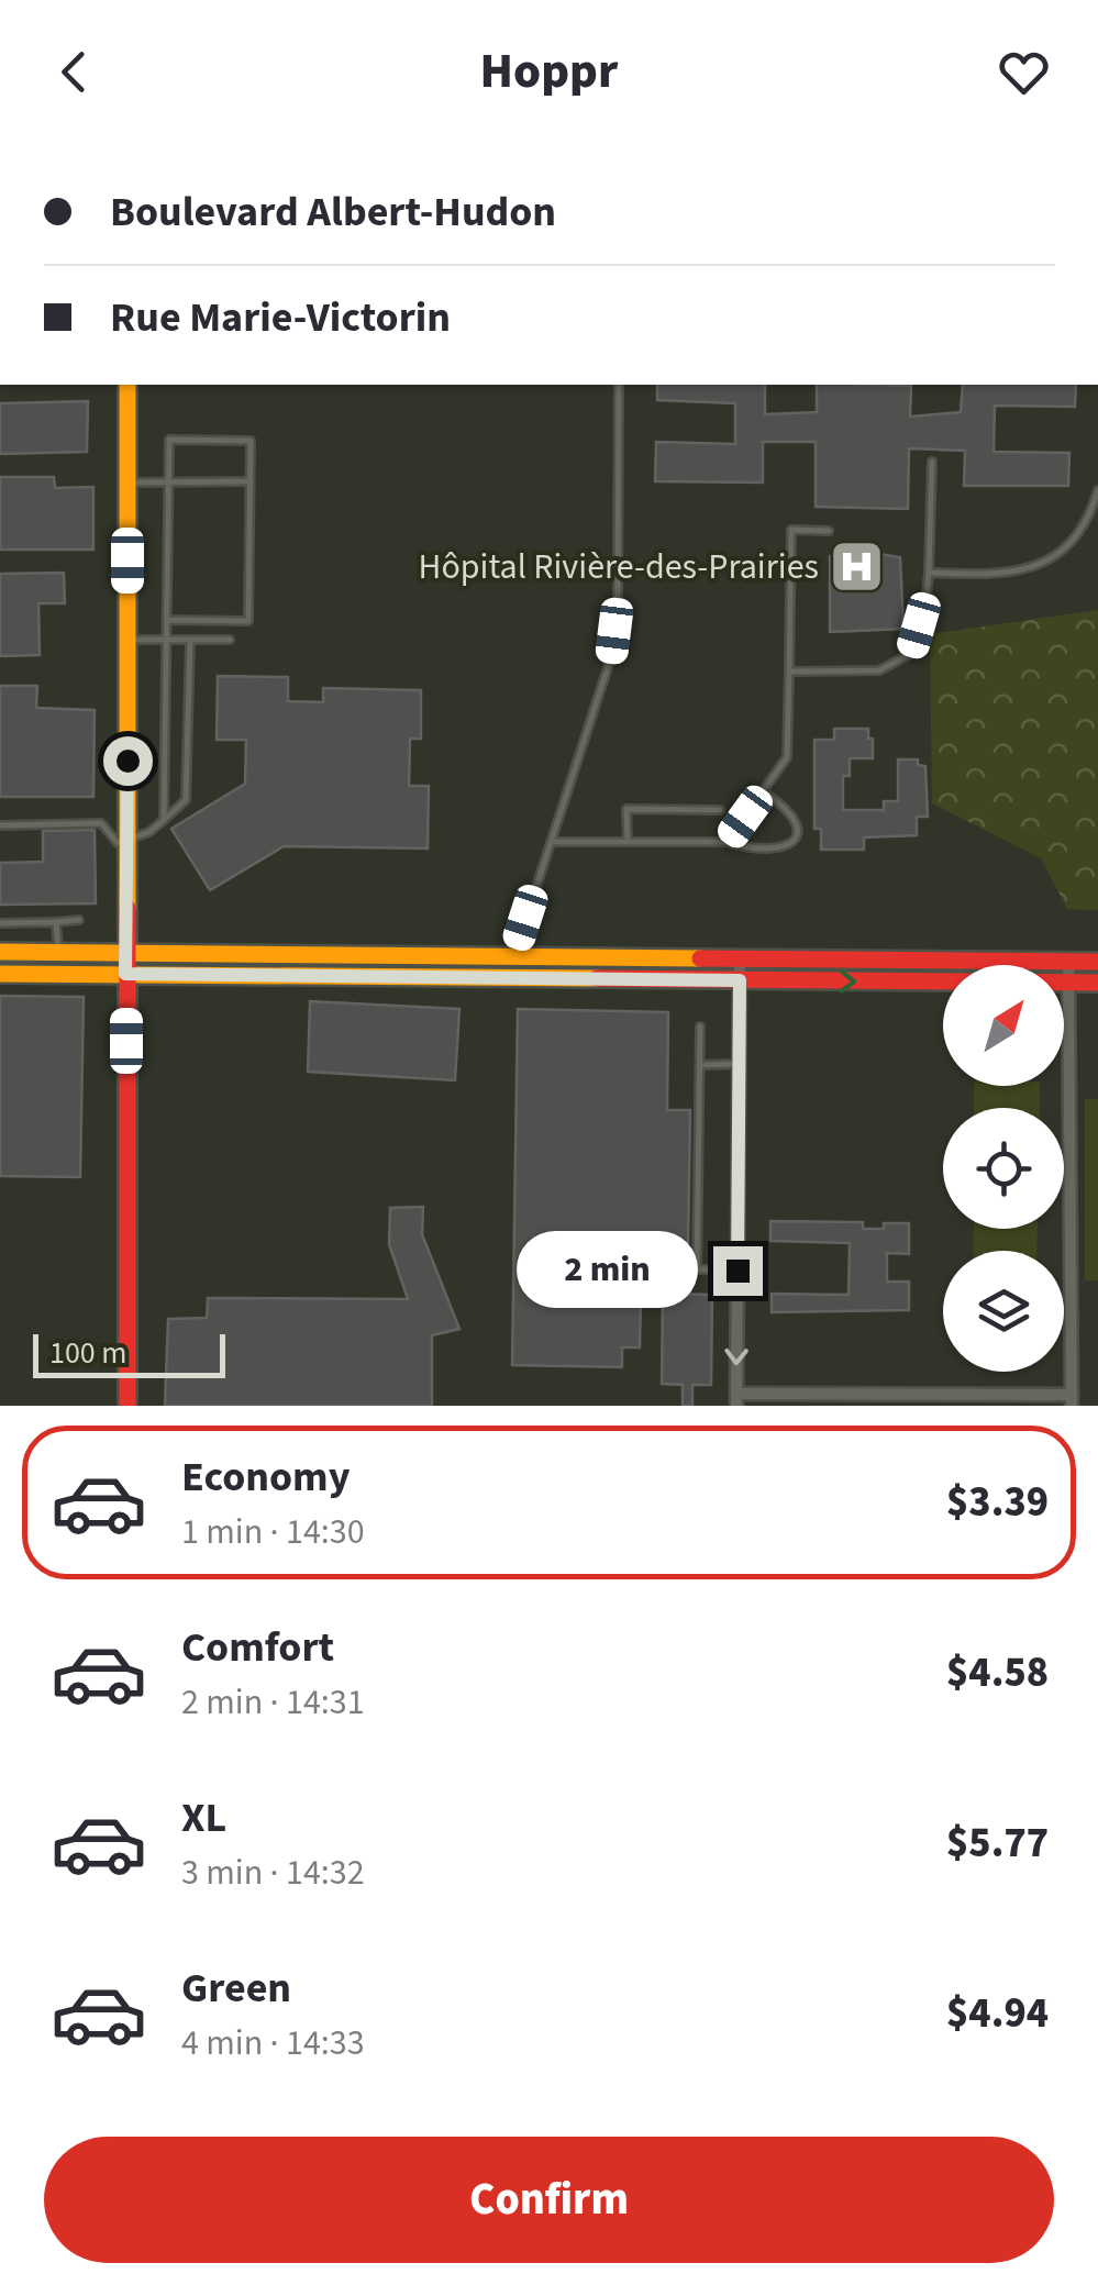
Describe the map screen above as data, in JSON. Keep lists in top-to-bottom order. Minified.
{"places":{"hospital":["Hôpital Rivière-des-Prairies"]},"scale_bar":"100 m","north":"top right","page":{"header":"Hoppr","banner":["Boulevard Albert-Hudon","Rue Marie-Victorin"],"bubble":"2 min","scale":"100 m","list":[{"name":"Economy","note":"1 min · 14:30","value":"$3.39"},{"name":"Comfort","note":"2 min · 14:31","value":"$4.58"},{"name":"XL","note":"3 min · 14:32","value":"$5.77"},{"name":"Green","note":"4 min · 14:33","value":"$4.94"}],"buttons":"Confirm"}}
